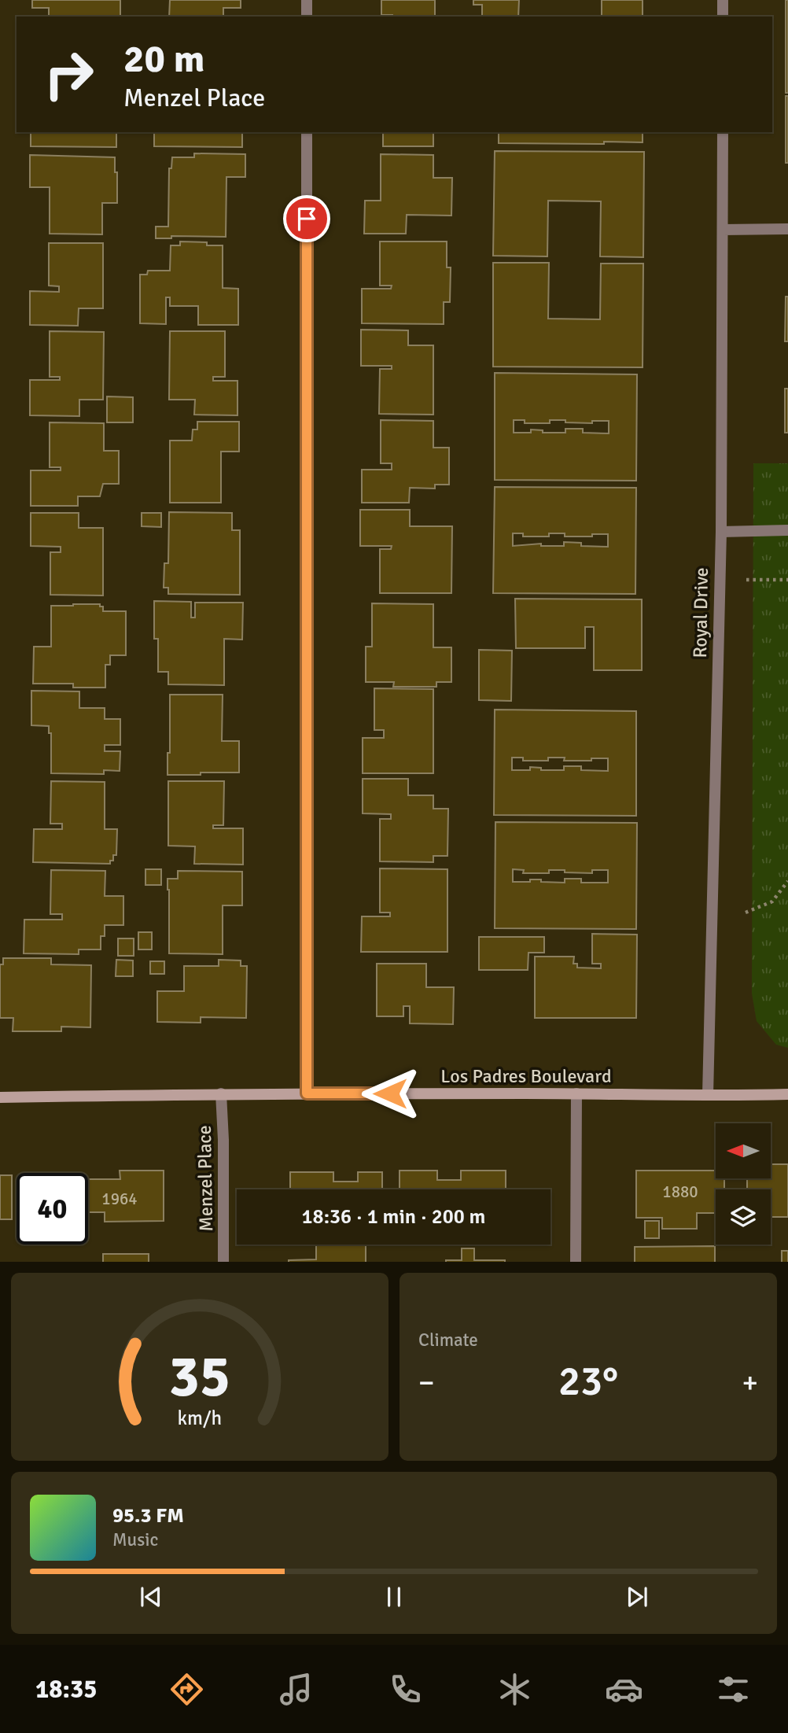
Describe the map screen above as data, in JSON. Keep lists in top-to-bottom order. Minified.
{"streets":{"street":["Royal Drive","Los Padres Boulevard","Menzel Place"]},"crossings":[["Royal Drive","Los Padres Boulevard"],["Los Padres Boulevard","Menzel Place"]],"house_numbers":["1880","1964"],"north":"left","page":{"turn":["20 m","Menzel Place"],"limit":"40","trip":"18:36 · 1 min · 200 m","tile":"Climate","heat":["−","23°","+"],"song":["95.3 FM","Music"],"tabs":"18:35","gauge":["35","km/h"]}}
